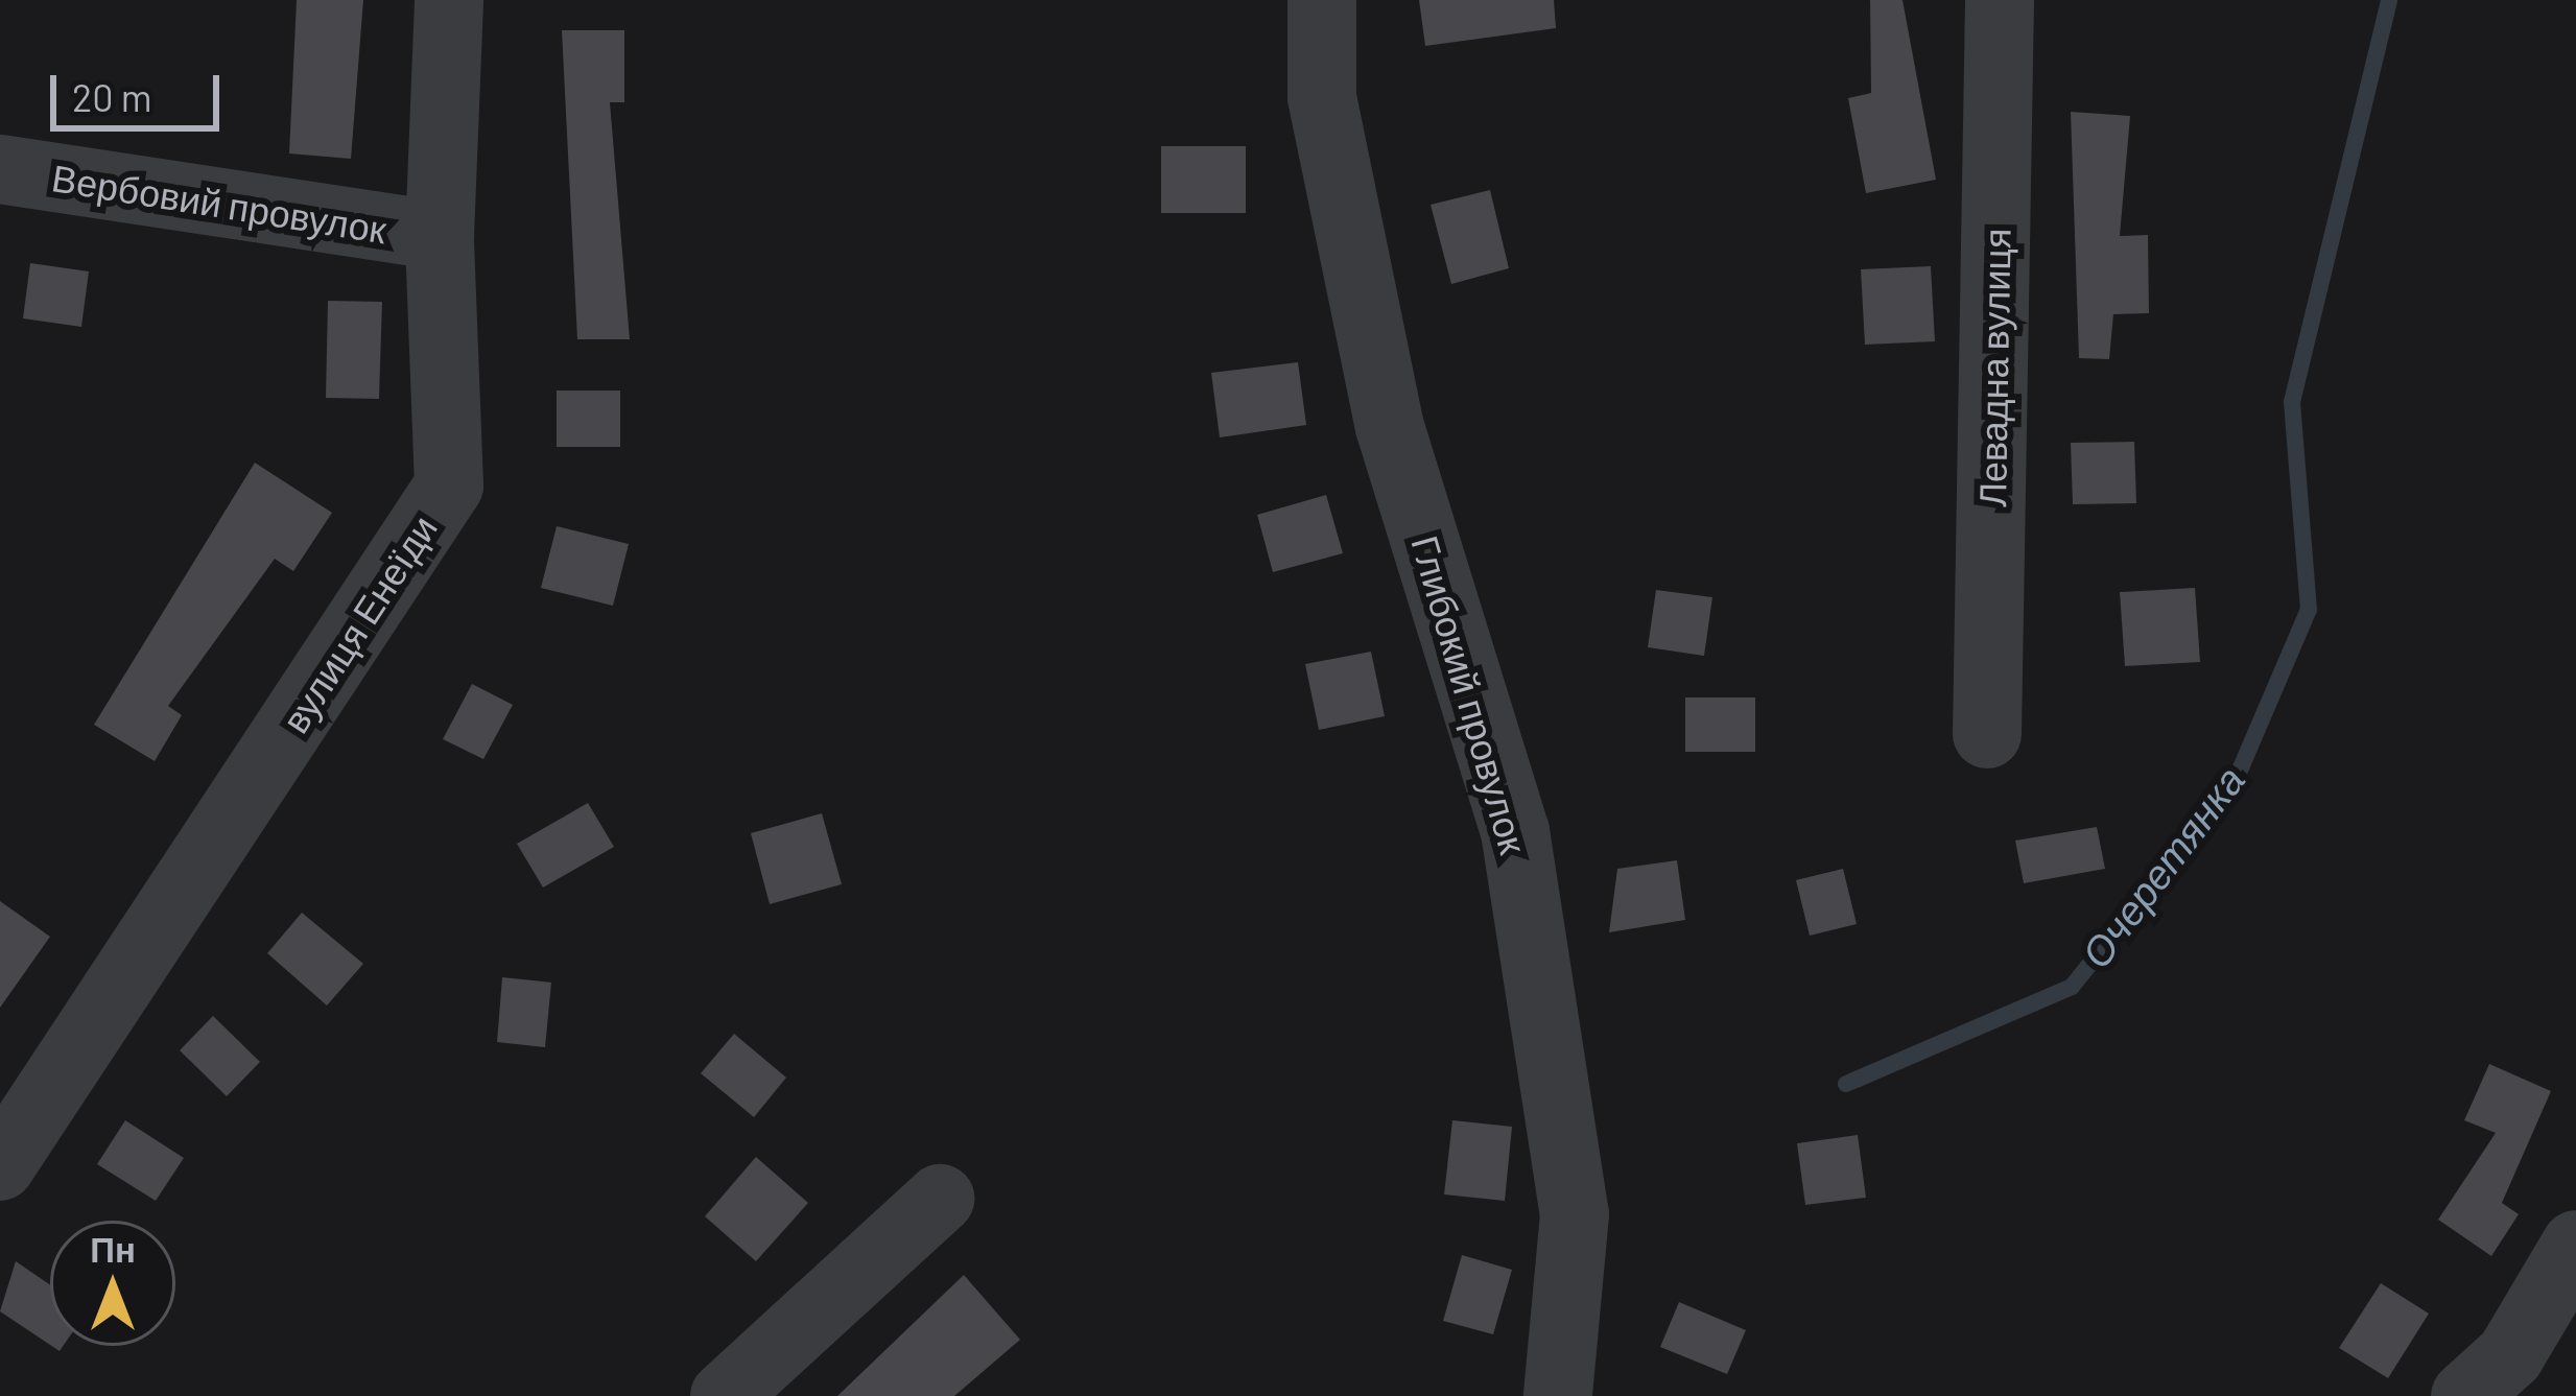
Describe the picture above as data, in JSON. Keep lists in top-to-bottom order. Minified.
{"streets":{"street":["Вербовий провулок","Левадна вулиця","вулиця Енеїди","Глибокий провулок"]},"crossings":[["Вербовий провулок","вулиця Енеїди"]],"water":["Очеретянка"],"scale_bar":"20 m","north":"top"}
